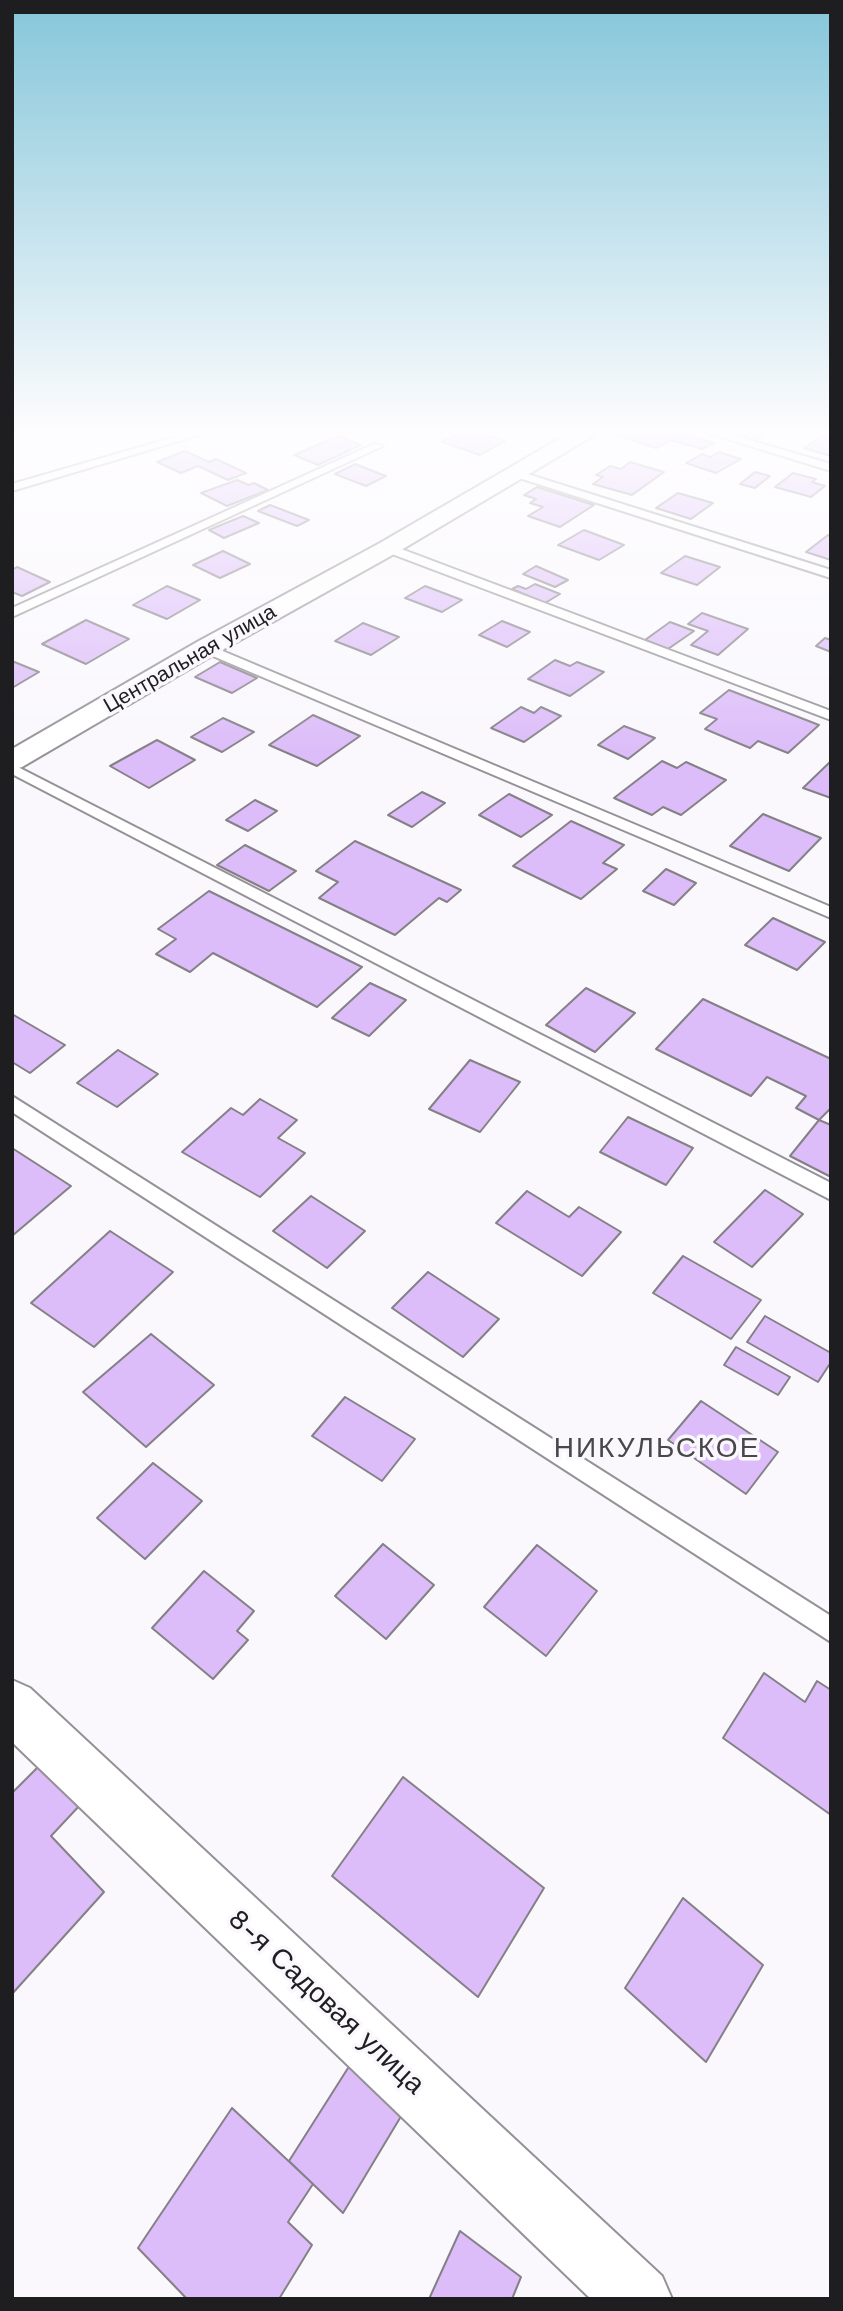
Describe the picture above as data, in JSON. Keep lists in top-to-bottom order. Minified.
{"streets":{"street":["Центральная улица","8-я Садовая улица"]},"districts":["НИКУЛЬСКОЕ"]}
